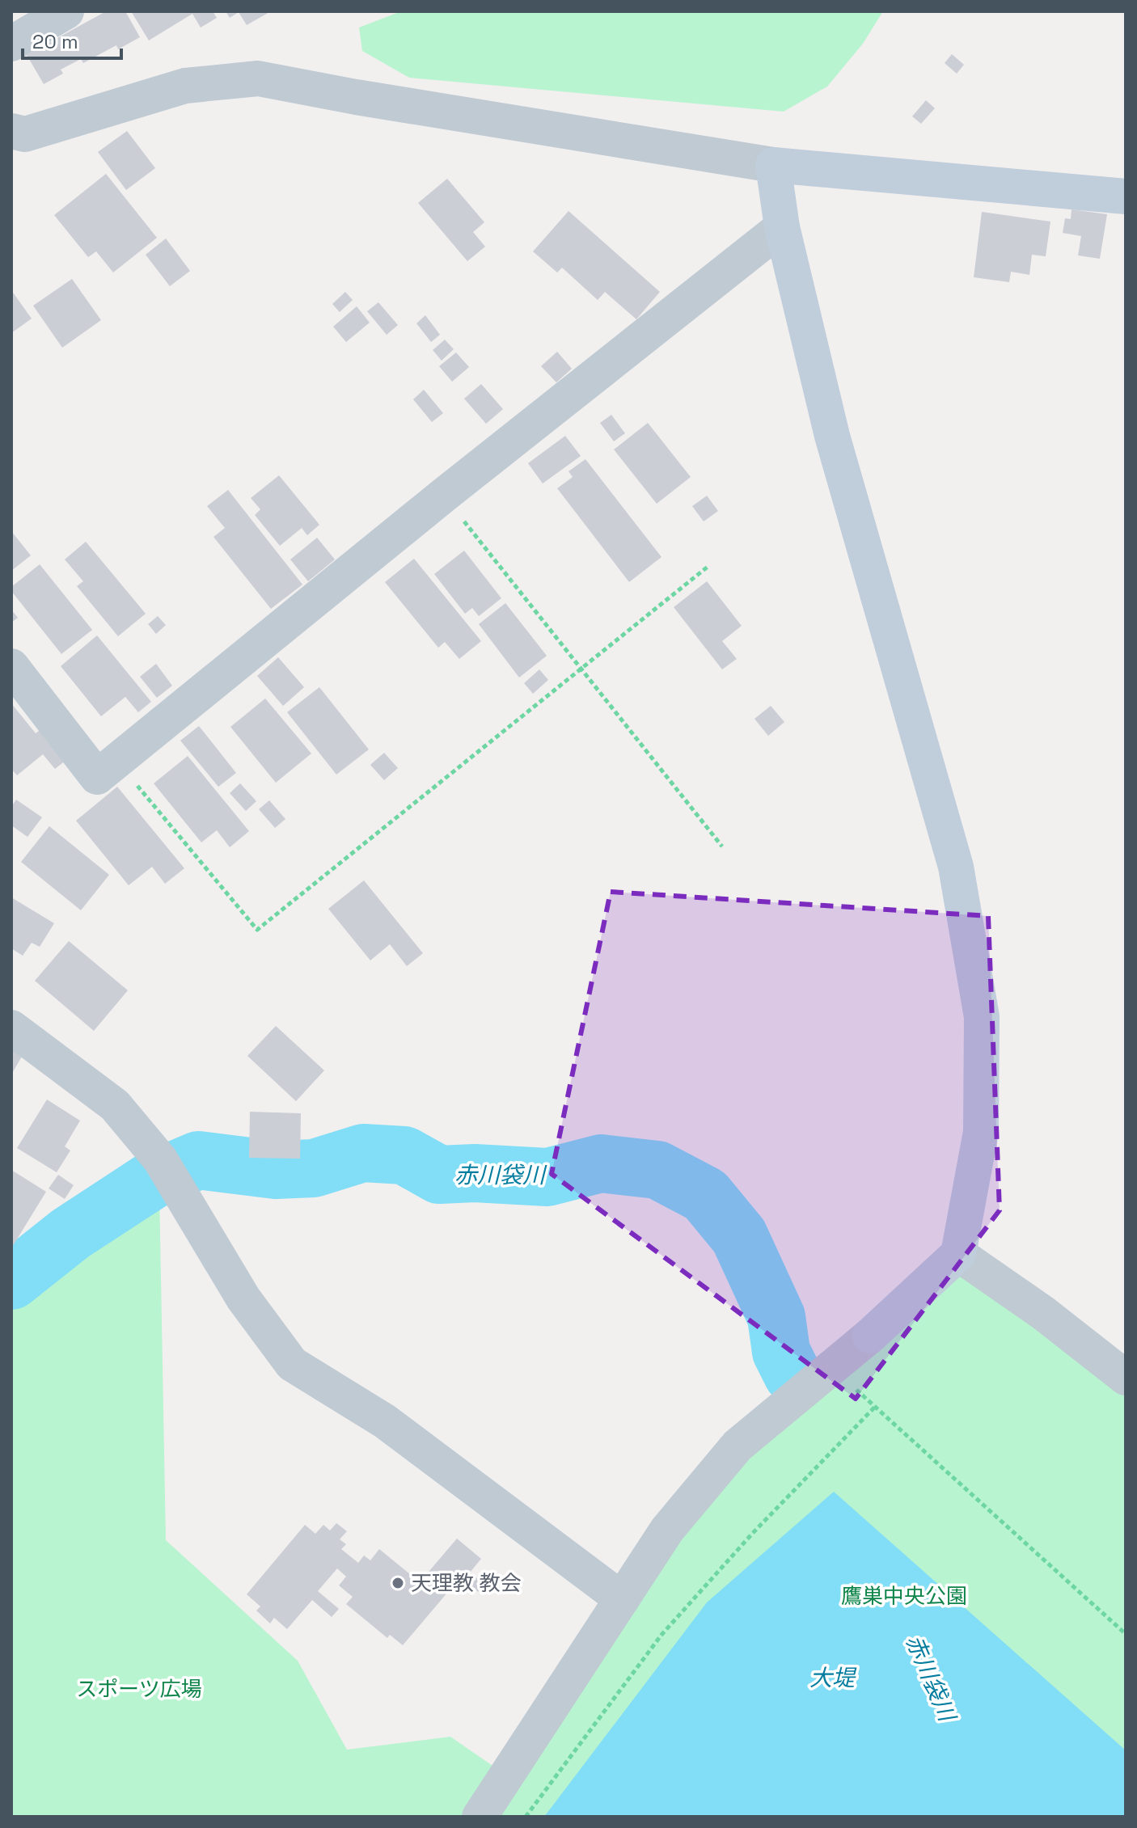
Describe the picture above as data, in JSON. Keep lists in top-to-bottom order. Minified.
{"water":["赤川袋川","大堤"],"parks":["鷹巣中央公園","スポーツ広場"],"places":["天理教 教会"],"scale_bar":"20 m"}
